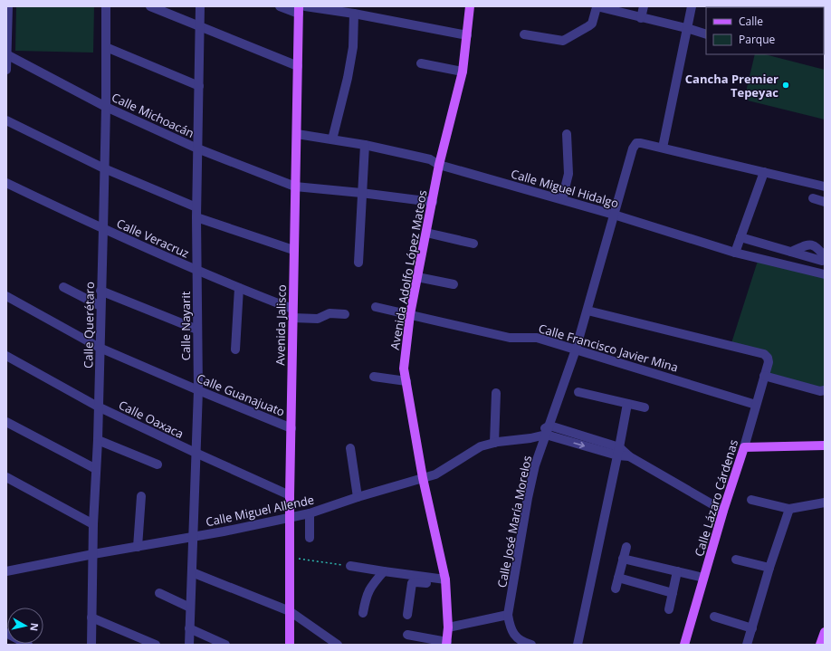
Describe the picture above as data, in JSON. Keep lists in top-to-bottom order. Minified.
{"streets":{"main road":["Avenida Adolfo López Mateos","Avenida Jalisco","Calle Lázaro Cárdenas"],"street":["Calle Michoacán","Calle Miguel Hidalgo","Calle Veracruz","Calle Querétaro","Calle Nayarit","Calle Francisco Javier Mina","Calle Guanajuato","Calle Oaxaca","Calle Miguel Allende","Calle José María Morelos"]},"crossings":[["Calle Michoacán","Avenida Adolfo López Mateos"],["Calle Michoacán","Calle Querétaro"],["Calle Michoacán","Avenida Jalisco"],["Calle Michoacán","Calle Nayarit"],["Calle Miguel Hidalgo","Avenida Adolfo López Mateos"],["Calle Miguel Hidalgo","Avenida Jalisco"],["Calle Miguel Hidalgo","Calle José María Morelos"],["Calle Veracruz","Calle Querétaro"],["Calle Veracruz","Avenida Jalisco"],["Calle Veracruz","Calle Nayarit"],["Avenida Adolfo López Mateos","Calle Francisco Javier Mina"],["Avenida Adolfo López Mateos","Calle Miguel Allende"],["Calle Querétaro","Calle Guanajuato"],["Calle Querétaro","Calle Oaxaca"],["Calle Querétaro","Calle Miguel Allende"],["Avenida Jalisco","Calle Guanajuato"],["Avenida Jalisco","Calle Oaxaca"],["Avenida Jalisco","Calle Miguel Allende"],["Calle Nayarit","Calle Guanajuato"],["Calle Nayarit","Calle Oaxaca"],["Calle Nayarit","Calle Miguel Allende"],["Calle Francisco Javier Mina","Calle Lázaro Cárdenas"],["Calle Francisco Javier Mina","Calle José María Morelos"],["Calle Lázaro Cárdenas","Calle José María Morelos"],["Calle Miguel Allende","Calle José María Morelos"]],"places":["Cancha Premier Tepeyac"],"legend":["Calle","Parque"],"north":"right"}
